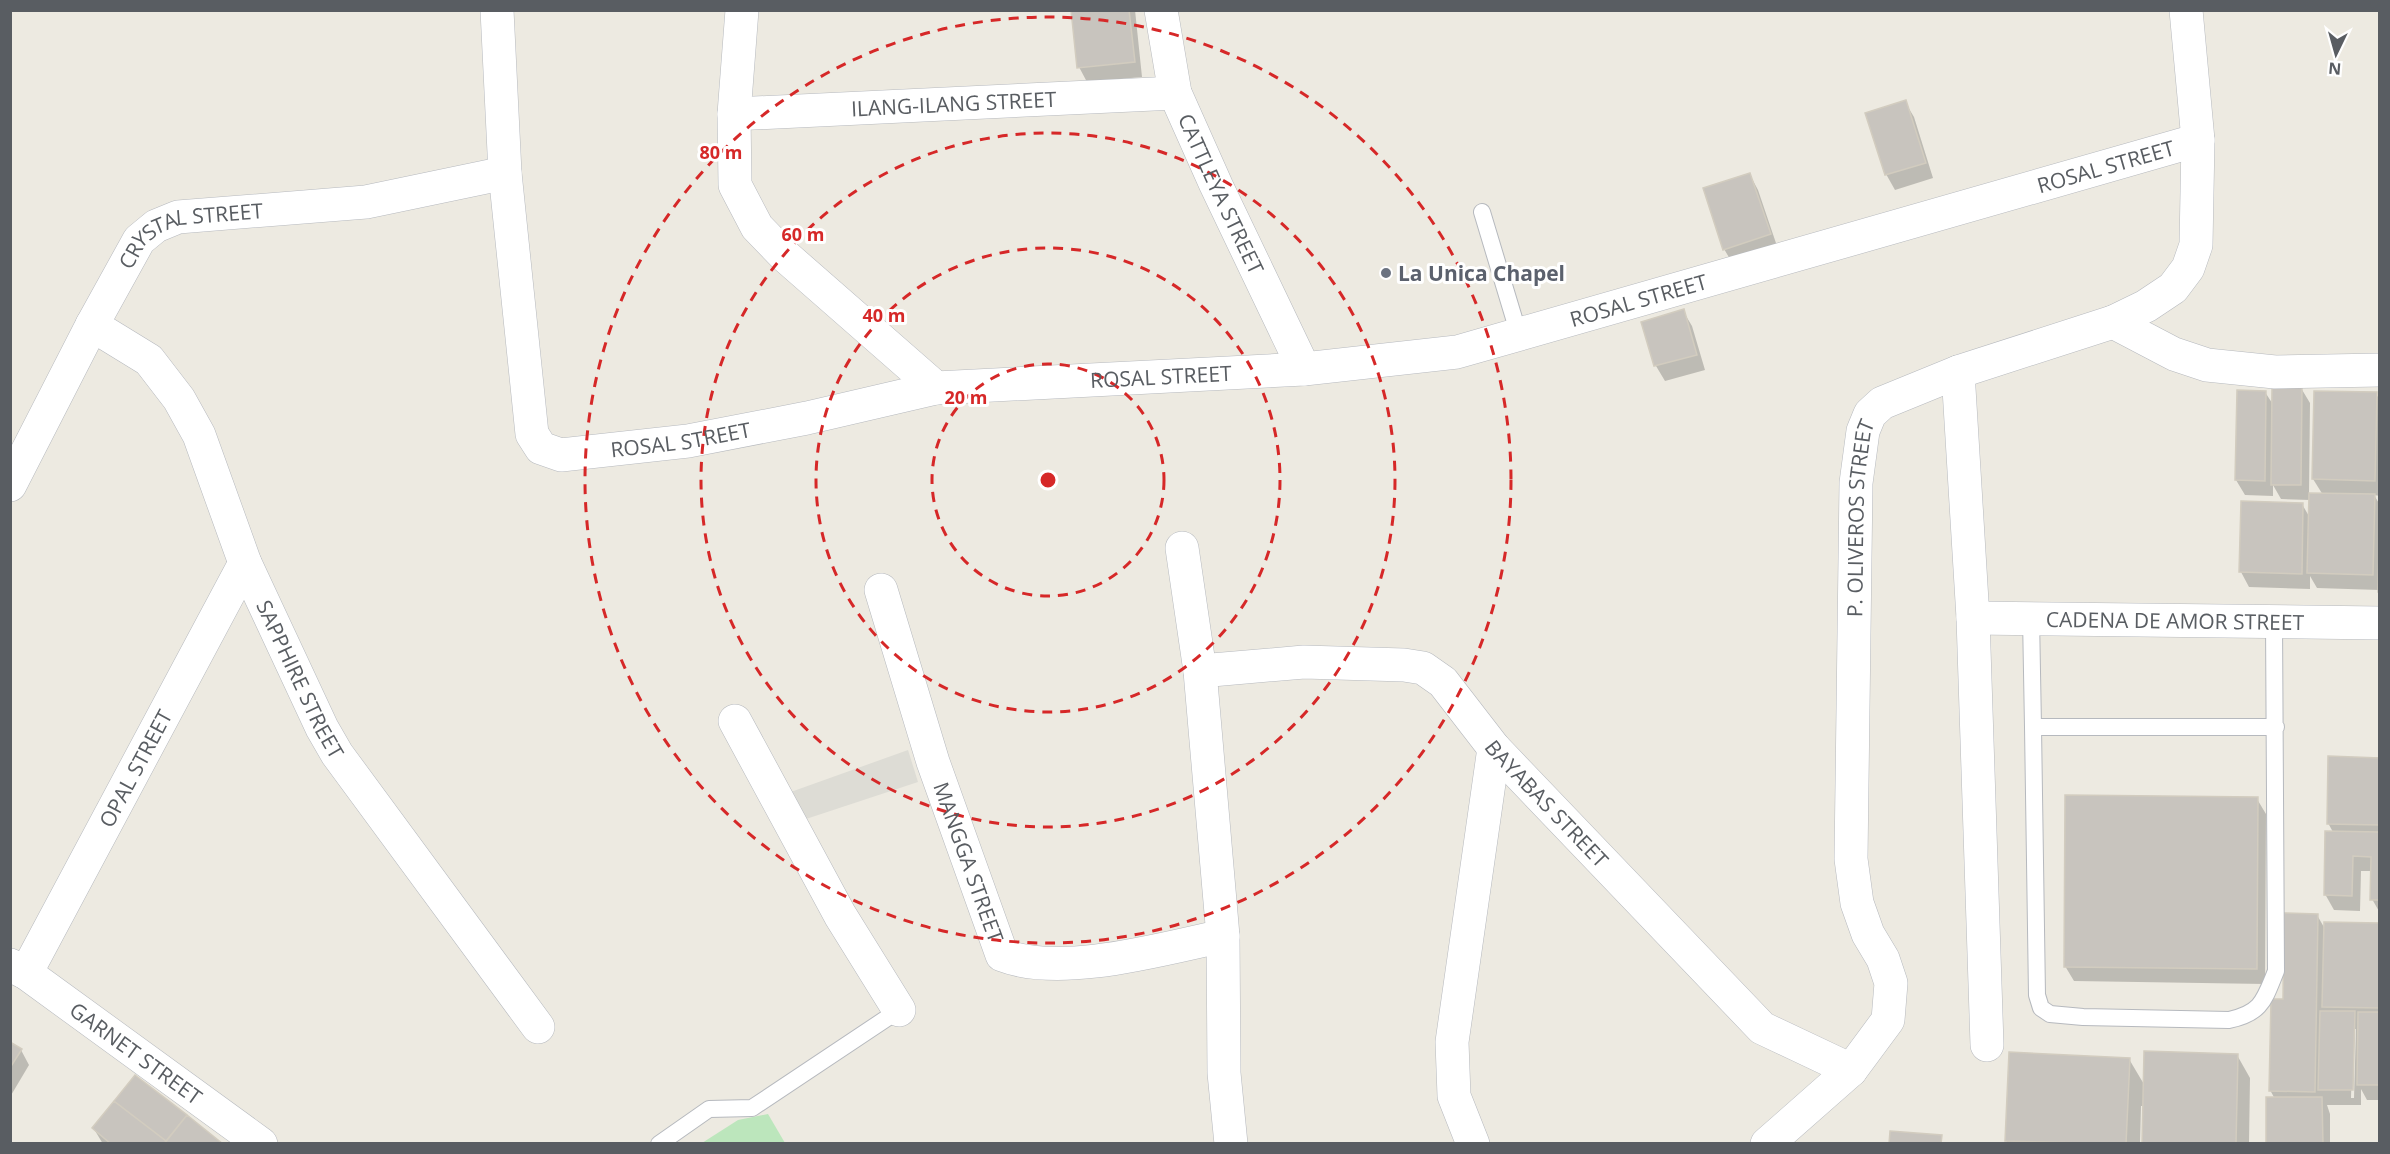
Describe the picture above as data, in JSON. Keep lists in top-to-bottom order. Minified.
{"streets":{"street":["ILANG-ILANG STREET","ROSAL STREET","CATTLEYA STREET","CRYSTAL STREET","P. OLIVEROS STREET","CADENA DE AMOR STREET","SAPPHIRE STREET","OPAL STREET","BAYABAS STREET","MANGGA STREET","GARNET STREET"]},"crossings":[["ILANG-ILANG STREET","CATTLEYA STREET"],["ROSAL STREET","CATTLEYA STREET"],["ROSAL STREET","CRYSTAL STREET"],["ROSAL STREET","P. OLIVEROS STREET"],["CRYSTAL STREET","SAPPHIRE STREET"],["P. OLIVEROS STREET","BAYABAS STREET"],["SAPPHIRE STREET","OPAL STREET"],["OPAL STREET","GARNET STREET"]],"places":["La Unica Chapel"],"north":"bottom","rings":["80 m","60 m","40 m","20 m"]}
